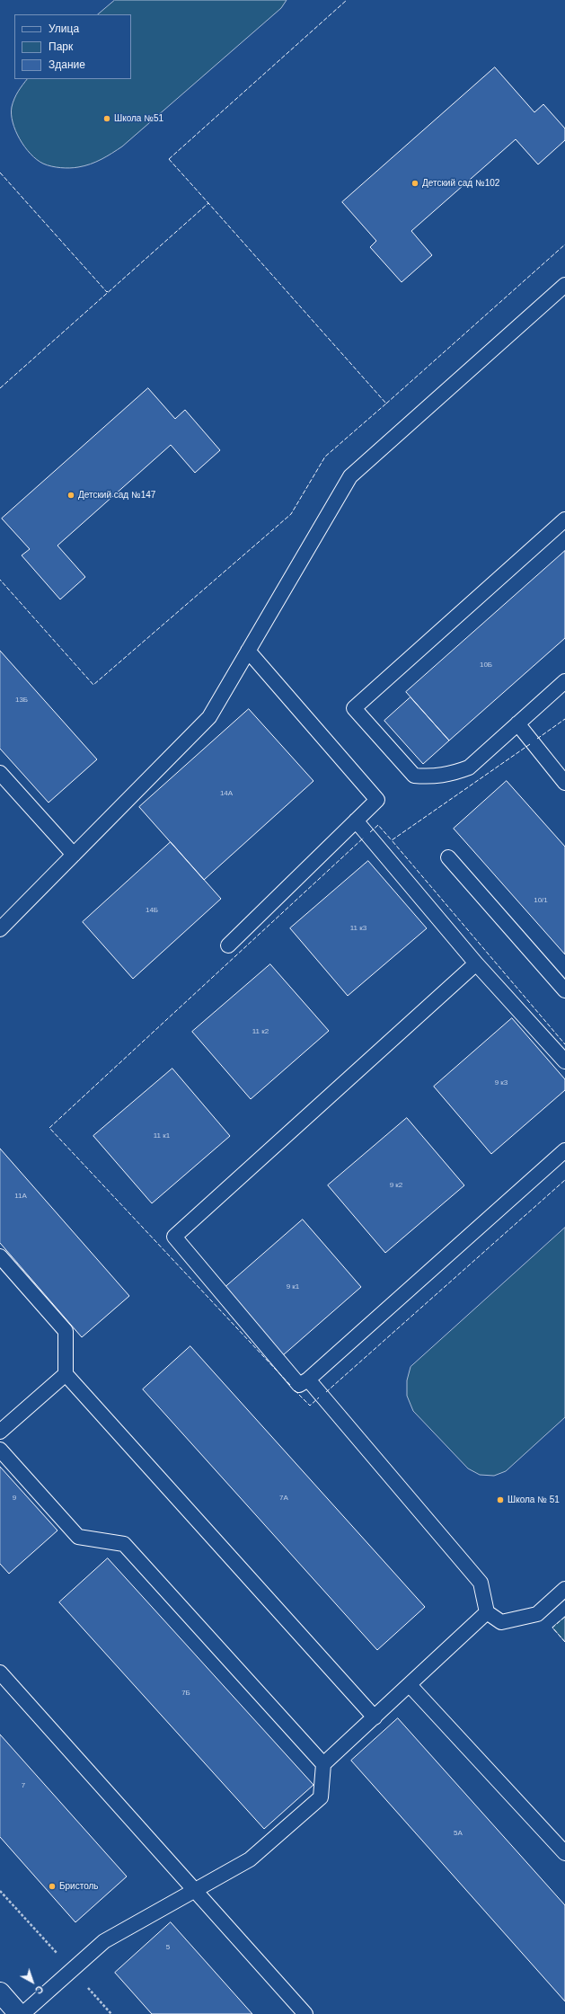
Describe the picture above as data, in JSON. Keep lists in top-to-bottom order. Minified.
{"places":["Школа №51","Детский сад №102","Детский сад №147","Школа № 51","Бристоль"],"house_numbers":["10Б","13Б","14А","10/1","14Б","11 к3","11 к2","9 к3","11 к1","9 к2","11А","9 к1","9","7А","7Б","7","5А","5"],"legend":["Улица","Парк","Здание"],"north":"bottom right"}
